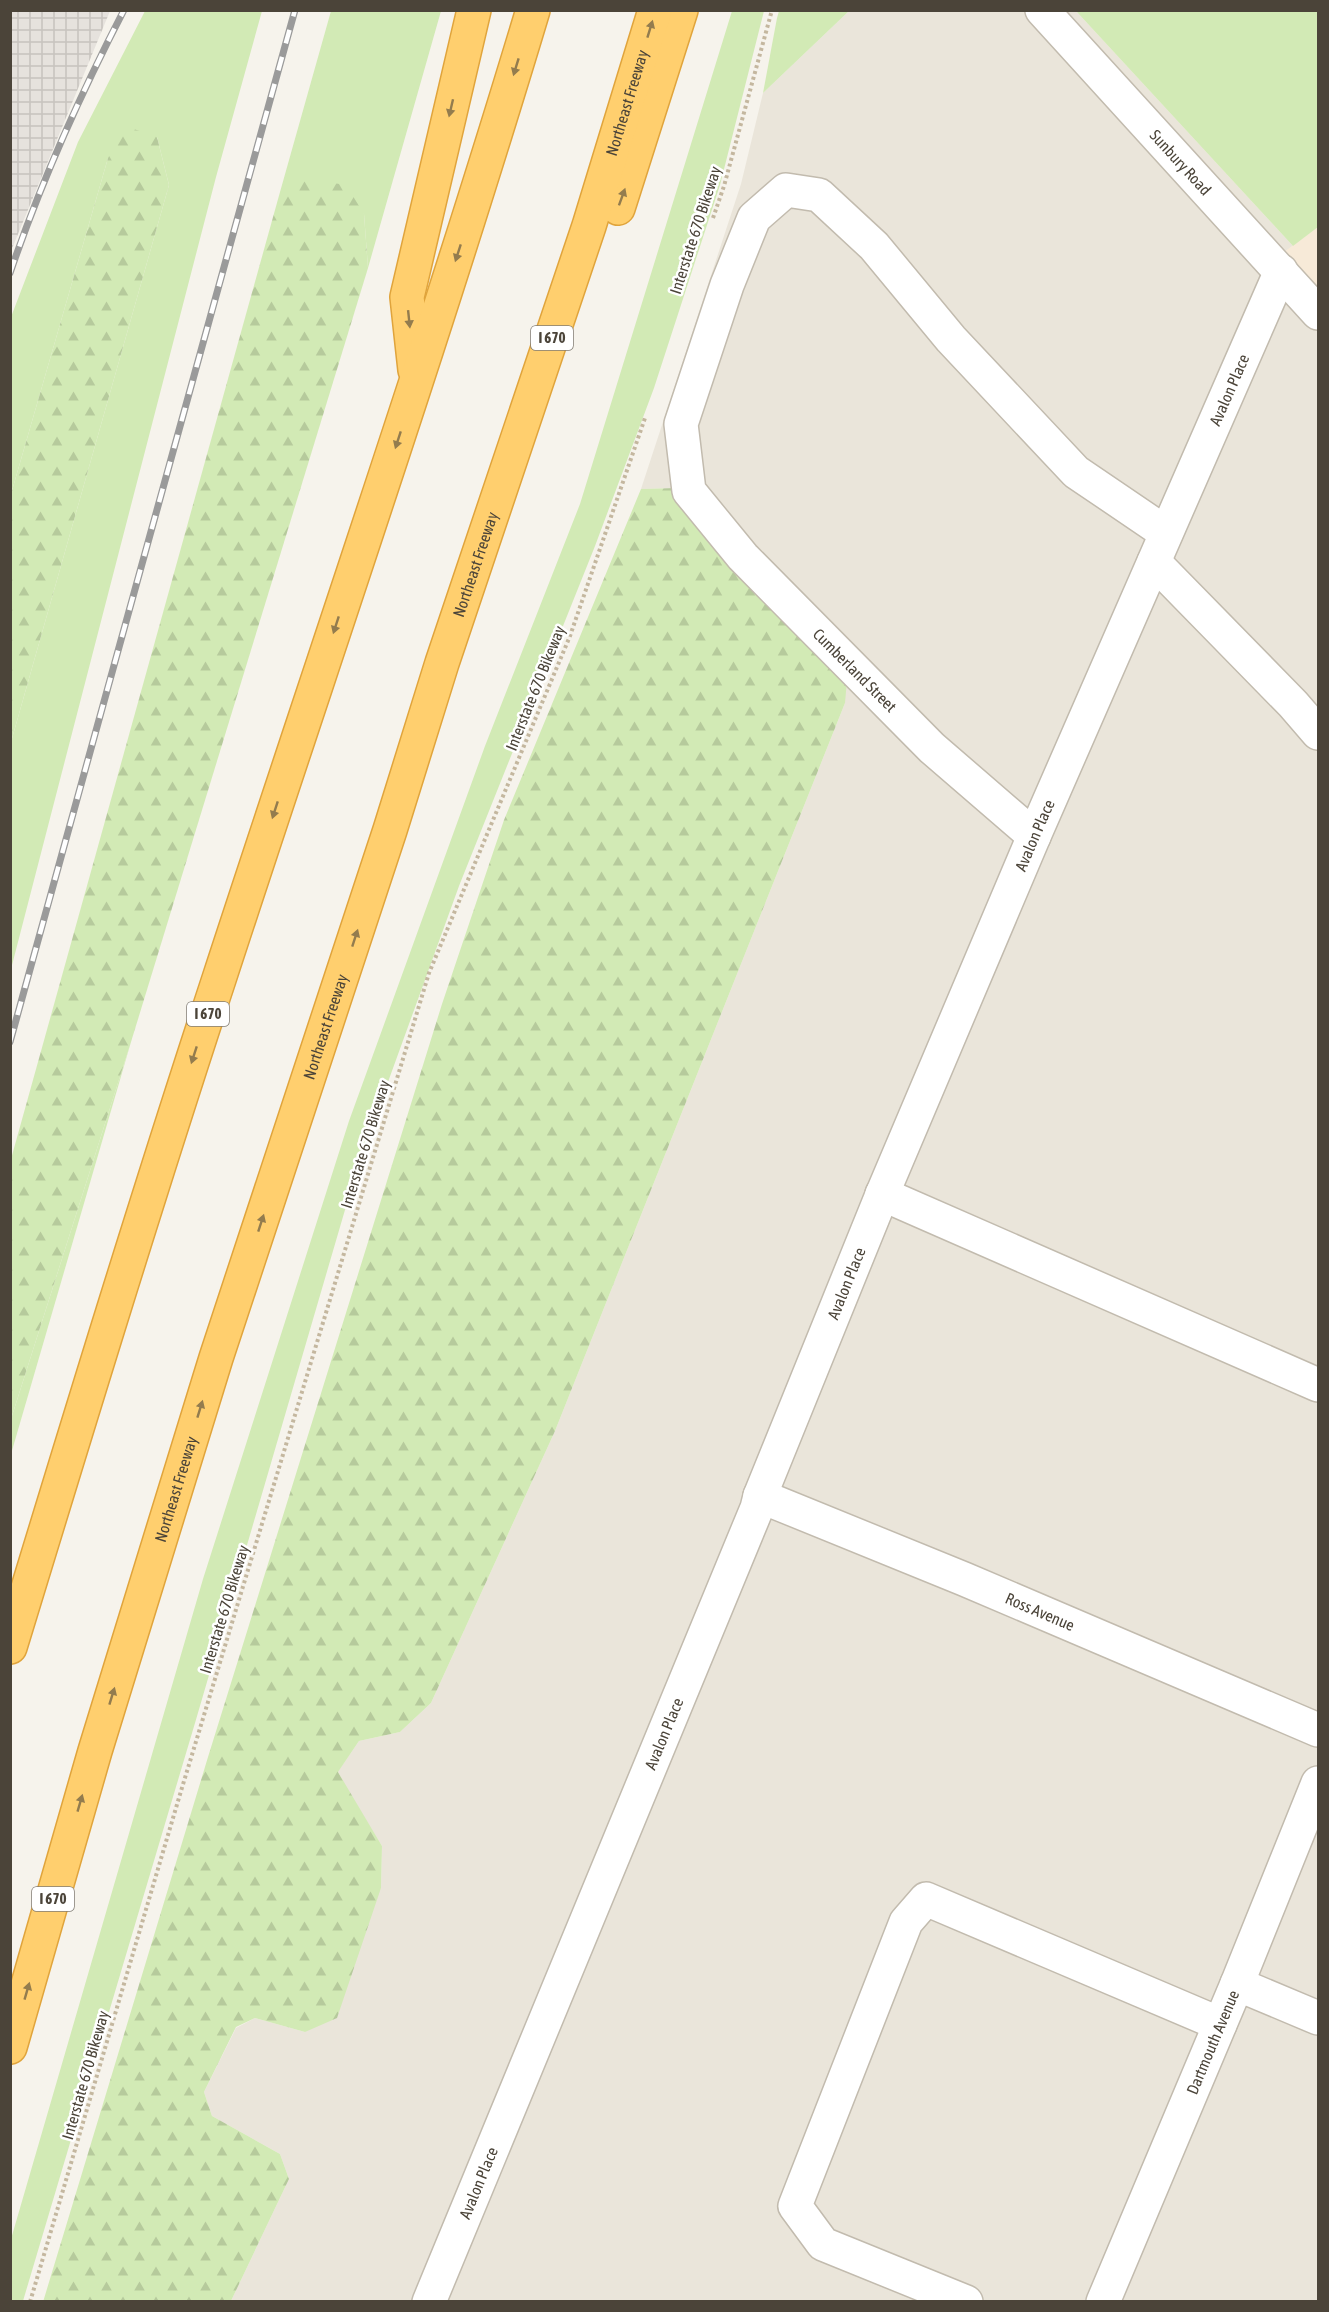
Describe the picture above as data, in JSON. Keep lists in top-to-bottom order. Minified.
{"streets":{"highway":["Northeast Freeway","I 670"],"street":["Sunbury Road","Avalon Place","Cumberland Street","Ross Avenue","Dartmouth Avenue"],"path":["Interstate 670 Bikeway"]},"crossings":[["Sunbury Road","Avalon Place"],["Avalon Place","Cumberland Street"],["Avalon Place","Ross Avenue"]]}
